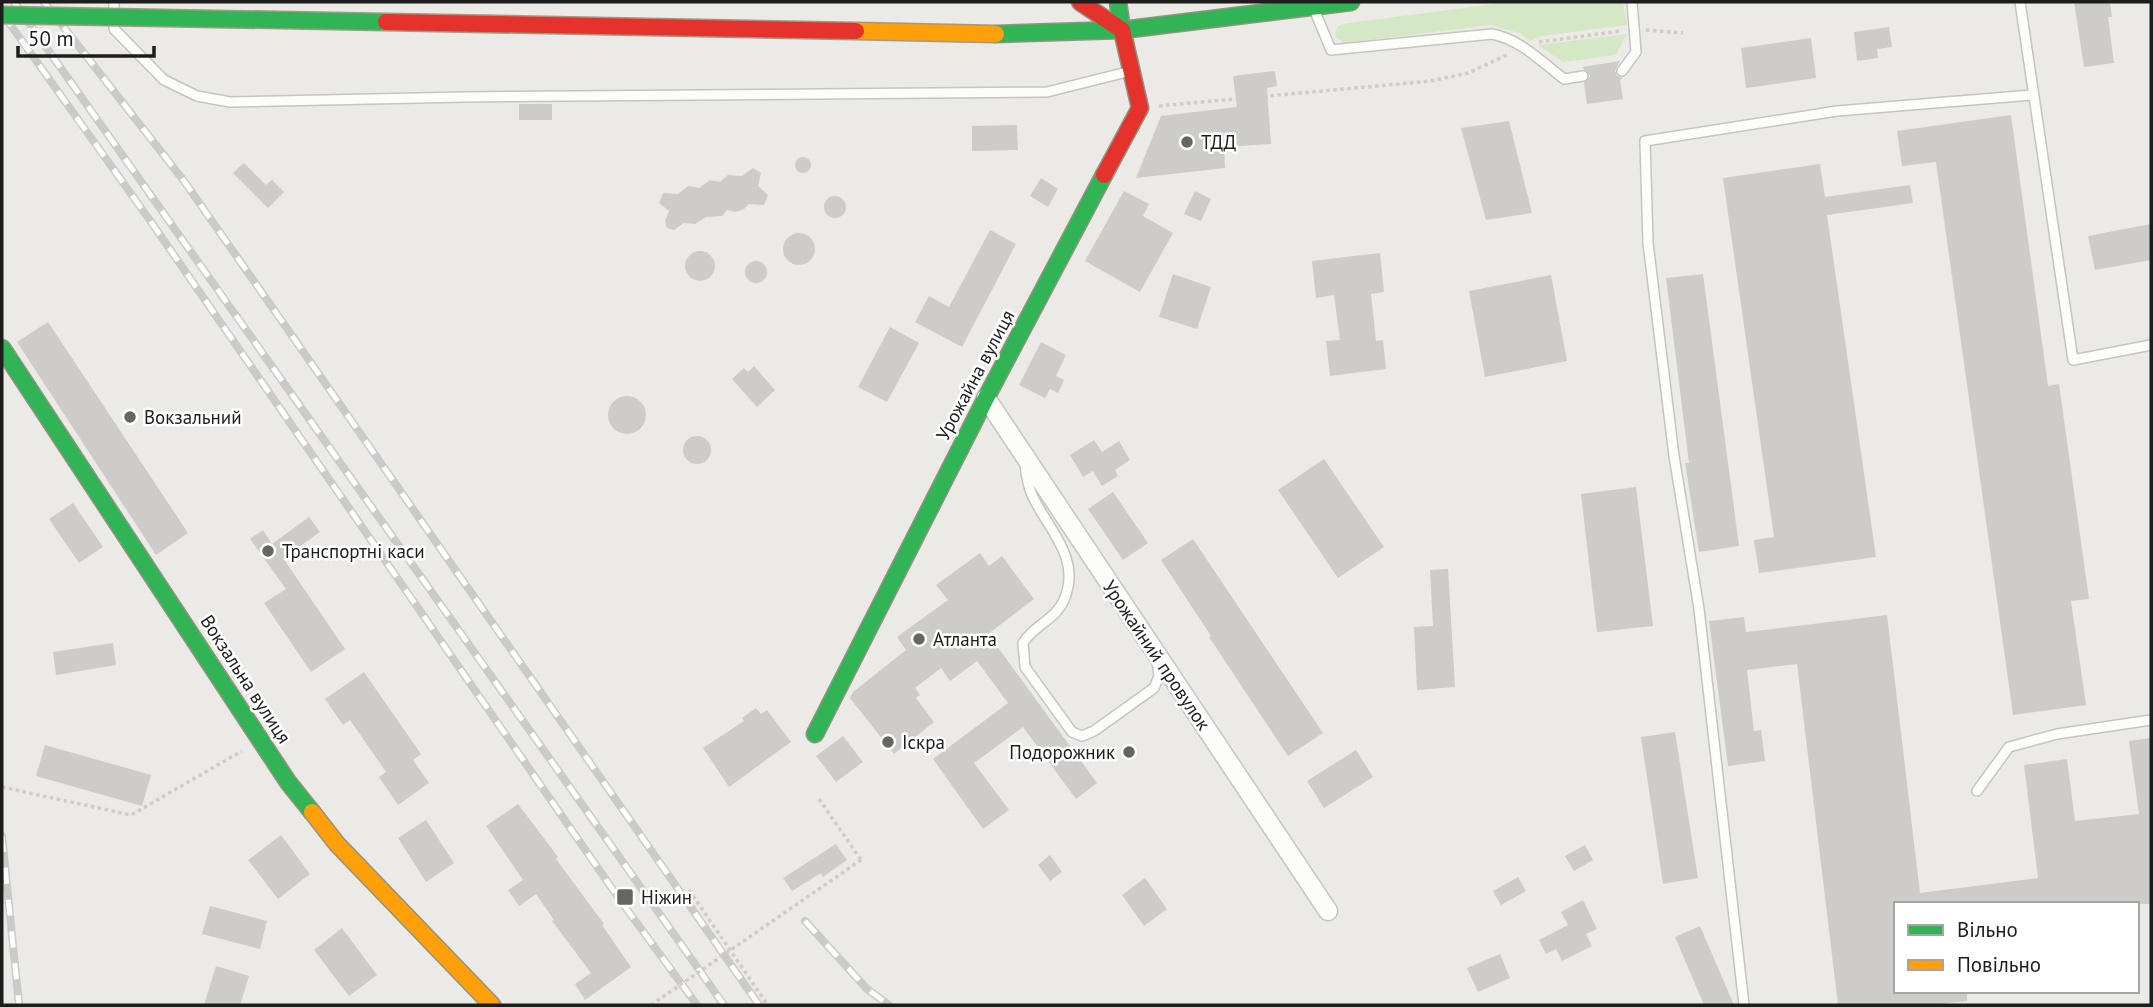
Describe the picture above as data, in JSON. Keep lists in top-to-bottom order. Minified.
{"streets":{"street":["Урожайна вулиця","Урожайний провулок","Вокзальна вулиця"]},"crossings":[["Урожайна вулиця","Урожайний провулок"]],"places":{"other":["ТДД","Вокзальний","Транспортні каси","Атланта","Іскра","Подорожник"],"transit":["Ніжин"]},"legend":["Вільно","Повільно"],"scale_bar":"50 m"}
